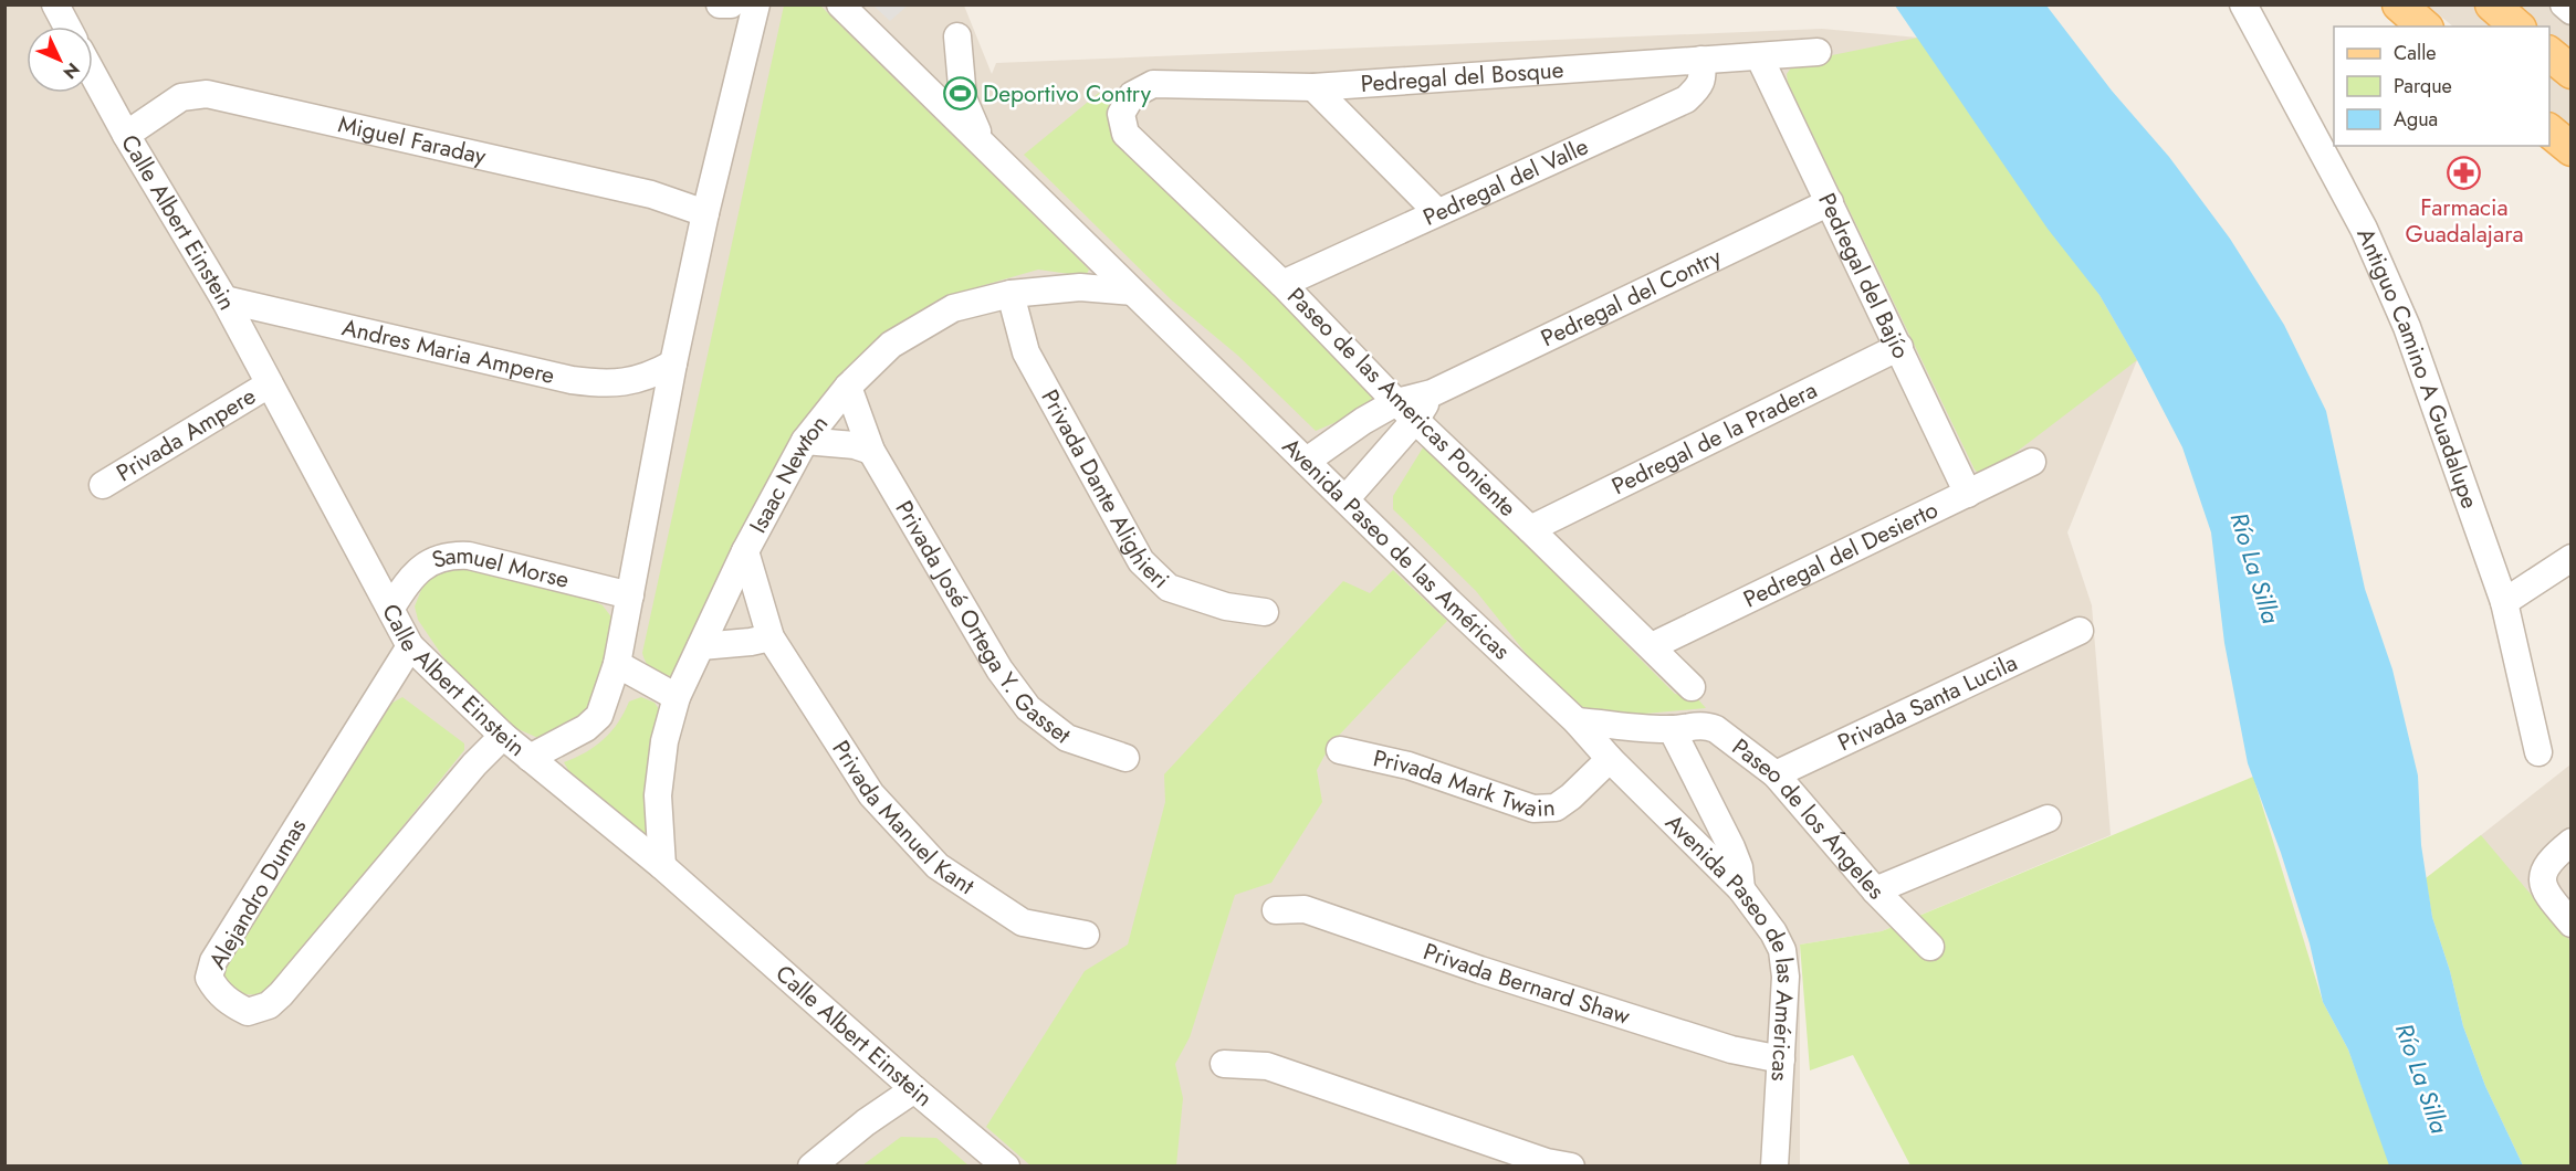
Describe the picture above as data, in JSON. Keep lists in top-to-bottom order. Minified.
{"streets":{"street":["Pedregal del Bosque","Miguel Faraday","Pedregal del Valle","Calle Albert Einstein","Pedregal del Bajío","Pedregal del Contry","Andres Maria Ampere","Antiguo Camino A Guadalupe","Paseo de las Americas Poniente","Privada Ampere","Pedregal de la Pradera","Isaac Newton","Privada Dante Alighieri","Avenida Paseo de las Américas","Pedregal del Desierto","Samuel Morse","Privada José Ortega Y. Gasset","Privada Santa Lucila","Privada Mark Twain","Privada Manuel Kant","Paseo de los Ángeles","Alejandro Dumas","Privada Bernard Shaw"]},"crossings":[["Pedregal del Bosque","Pedregal del Valle"],["Pedregal del Bosque","Pedregal del Bajío"],["Pedregal del Bosque","Paseo de las Americas Poniente"],["Miguel Faraday","Calle Albert Einstein"],["Pedregal del Valle","Paseo de las Americas Poniente"],["Calle Albert Einstein","Andres Maria Ampere"],["Calle Albert Einstein","Privada Ampere"],["Calle Albert Einstein","Isaac Newton"],["Calle Albert Einstein","Samuel Morse"],["Calle Albert Einstein","Alejandro Dumas"],["Pedregal del Bajío","Pedregal del Contry"],["Pedregal del Bajío","Pedregal de la Pradera"],["Pedregal del Bajío","Pedregal del Desierto"],["Pedregal del Contry","Paseo de las Americas Poniente"],["Pedregal del Contry","Avenida Paseo de las Américas"],["Paseo de las Americas Poniente","Pedregal de la Pradera"],["Paseo de las Americas Poniente","Pedregal del Desierto"],["Isaac Newton","Privada Dante Alighieri"],["Isaac Newton","Avenida Paseo de las Américas"],["Isaac Newton","Privada José Ortega Y. Gasset"],["Isaac Newton","Privada Manuel Kant"],["Avenida Paseo de las Américas","Privada Mark Twain"],["Avenida Paseo de las Américas","Paseo de los Ángeles"],["Avenida Paseo de las Américas","Privada Bernard Shaw"],["Privada Santa Lucila","Paseo de los Ángeles"]],"water":["Río La Silla"],"places":{"sports":["Deportivo Contry"],"pharmacy":["Farmacia Guadalajara"]},"legend":["Calle","Parque","Agua"],"north":"bottom right"}
